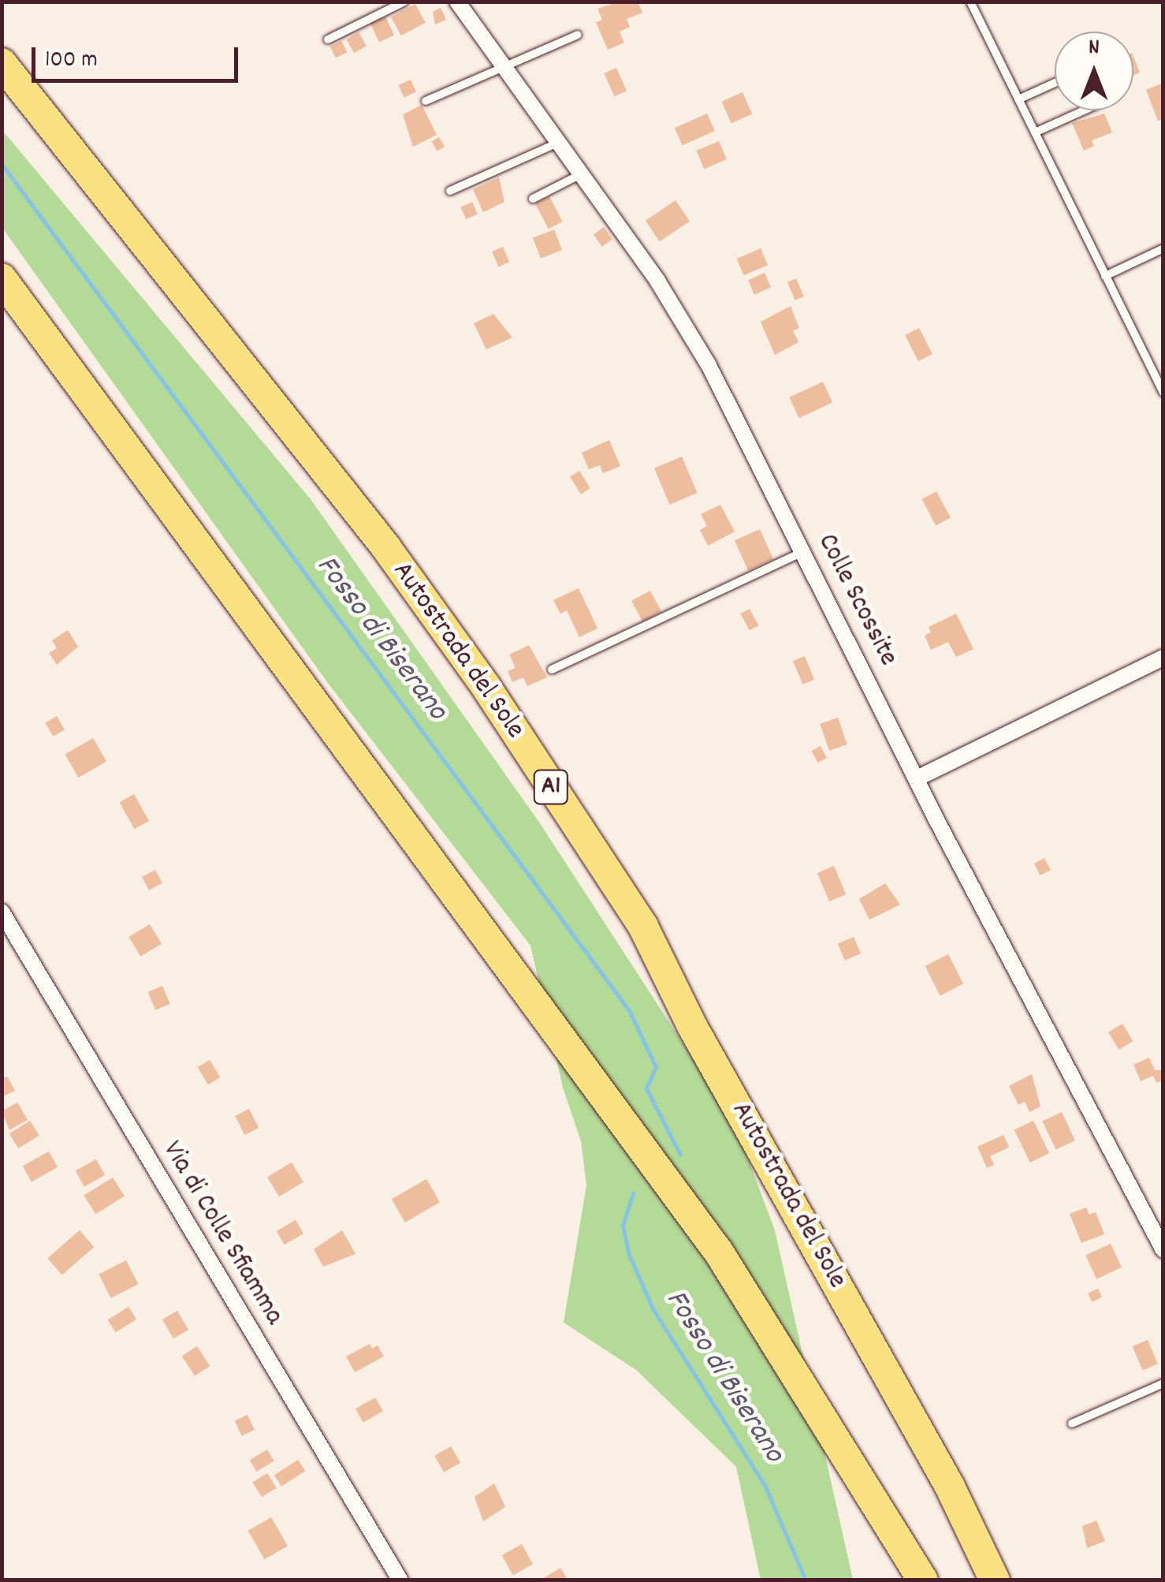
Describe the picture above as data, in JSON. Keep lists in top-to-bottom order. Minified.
{"streets":{"highway":["Autostrada del Sole","A1"],"street":["Colle Scossite","Via di Colle Sfiamma"]},"water":["Fosso di Biserano"],"scale_bar":"100 m","north":"top"}
